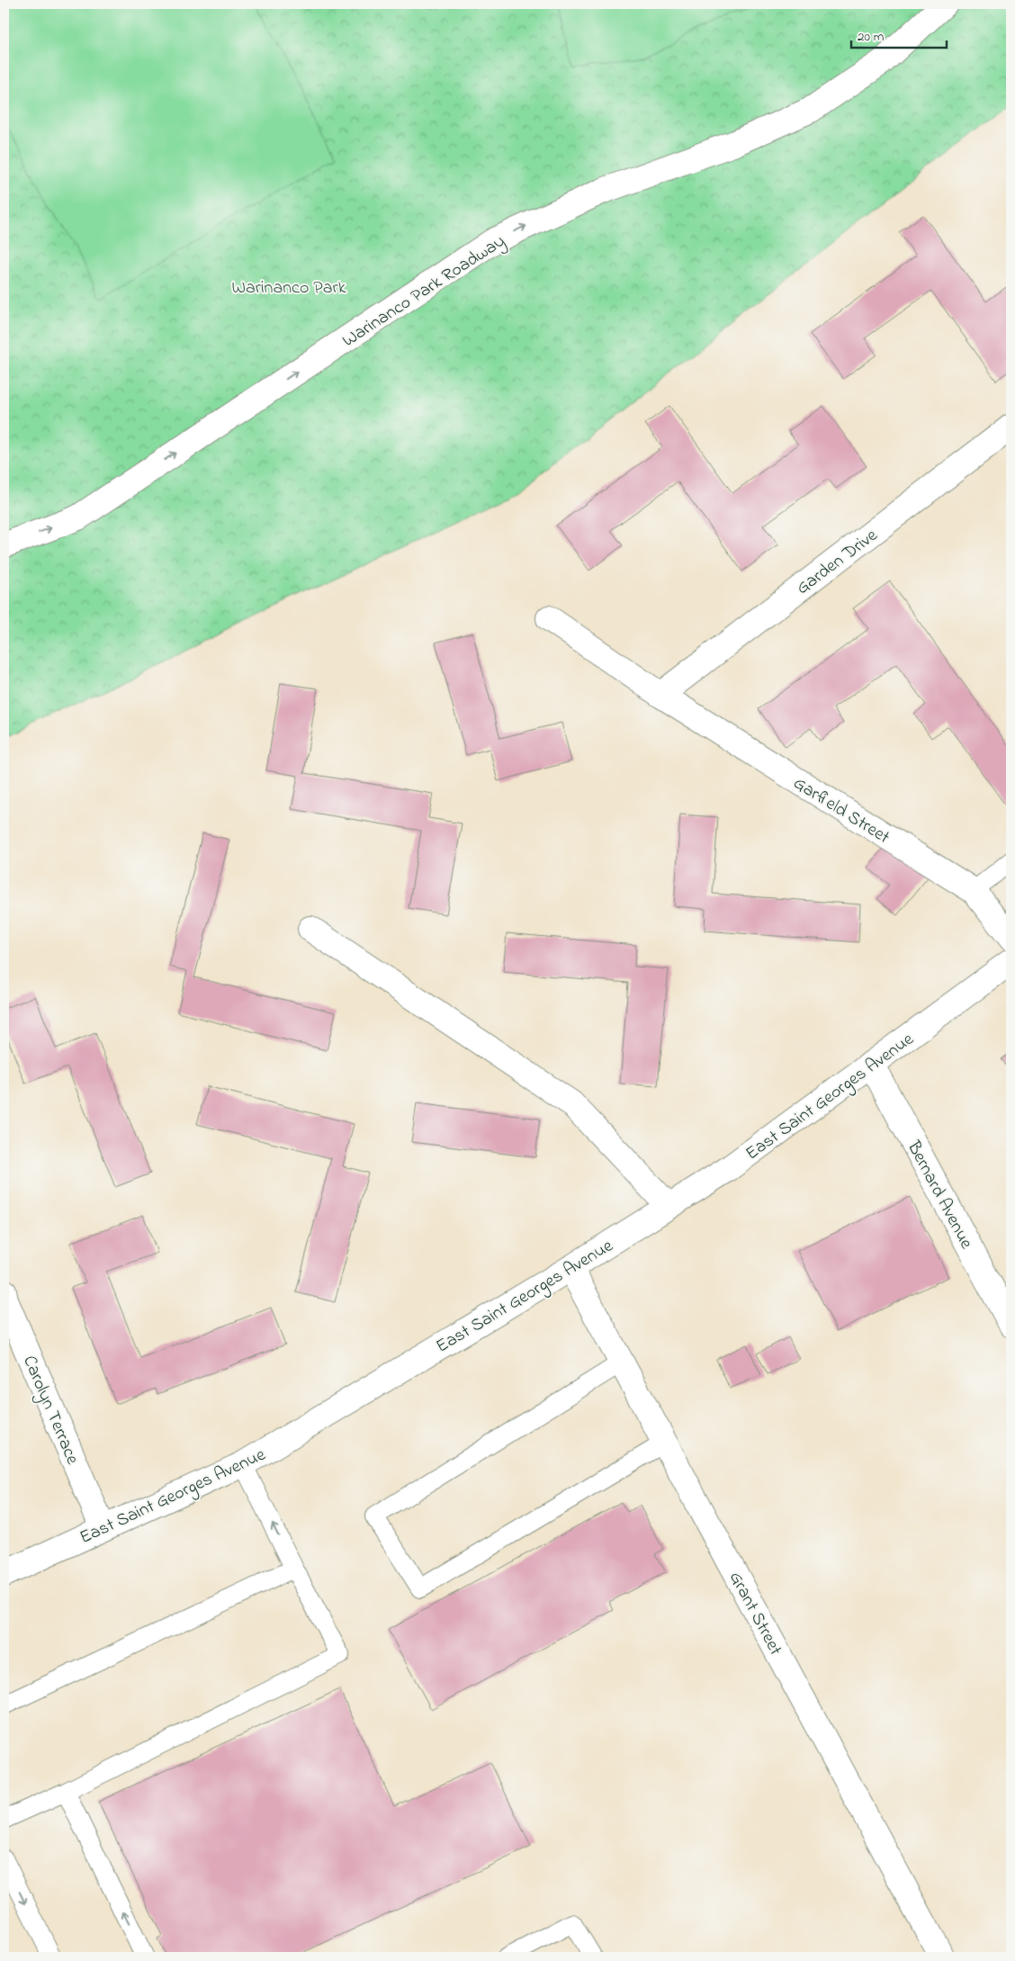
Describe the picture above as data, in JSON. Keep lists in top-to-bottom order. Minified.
{"streets":{"street":["Warinanco Park Roadway","Garden Drive","Garfield Street","East Saint Georges Avenue","Bernard Avenue","Carolyn Terrace","Grant Street"]},"crossings":[["Garden Drive","Garfield Street"],["East Saint Georges Avenue","Bernard Avenue"],["East Saint Georges Avenue","Carolyn Terrace"],["East Saint Georges Avenue","Grant Street"]],"one_way":["Warinanco Park Roadway"],"parks":["Warinanco Park"],"scale_bar":"20 m"}
